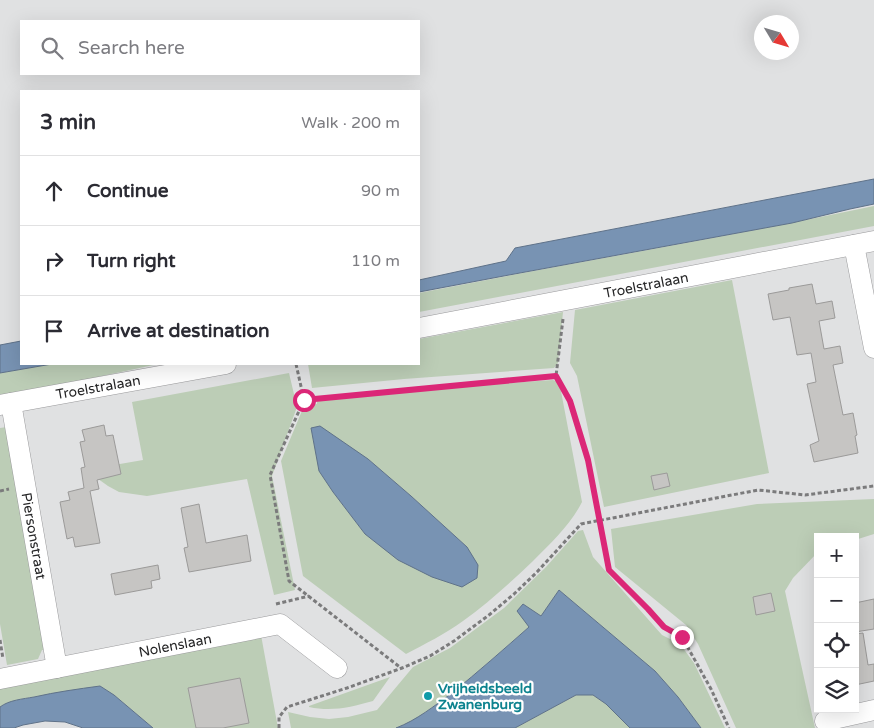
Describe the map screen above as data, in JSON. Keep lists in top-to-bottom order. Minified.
{"streets":{"street":["Troelstralaan","Piersonstraat","Nolenslaan"]},"crossings":[["Troelstralaan","Piersonstraat"],["Piersonstraat","Nolenslaan"]],"places":["Vrijheidsbeeld Zwanenburg"],"north":"bottom right","page":{"search":"Search here","heading":["3 min","Walk · 200 m"],"list":[["Continue","90 m"],["Turn right","110 m"],"Arrive at destination"],"map_buttons":["+","−"]}}
